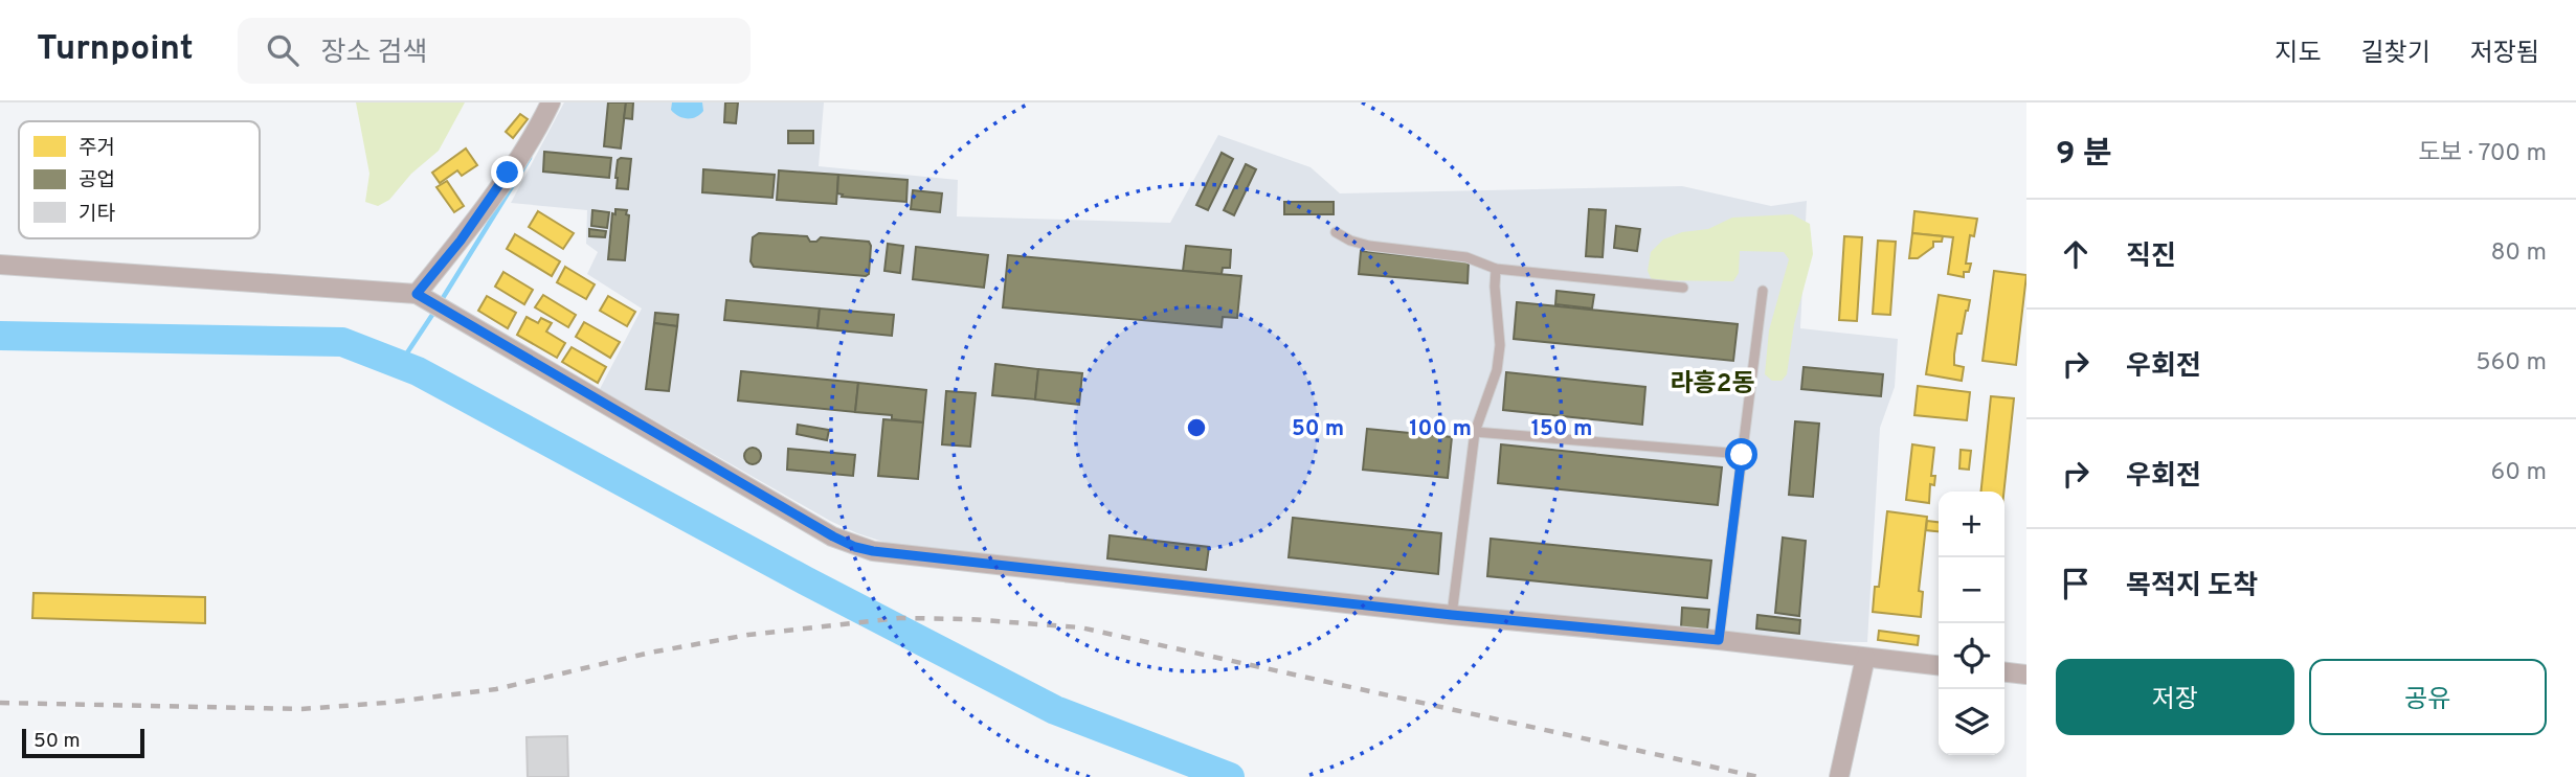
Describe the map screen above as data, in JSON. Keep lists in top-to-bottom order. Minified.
{"districts":["라흥2동"],"legend":["주거","공업","기타"],"scale_bar":"50 m","page":{"header":"Turnpoint","search":"장소 검색","nav":["지도","길찾기","저장됨"],"heading":["9 분","도보 · 700 m"],"list":[["직진","80 m"],["우회전","560 m"],["우회전","60 m"],"목적지 도착"],"map_buttons":["+","−"],"buttons":["저장","공유"],"scale":"50 m"},"rings":["50 m","100 m","150 m"]}
